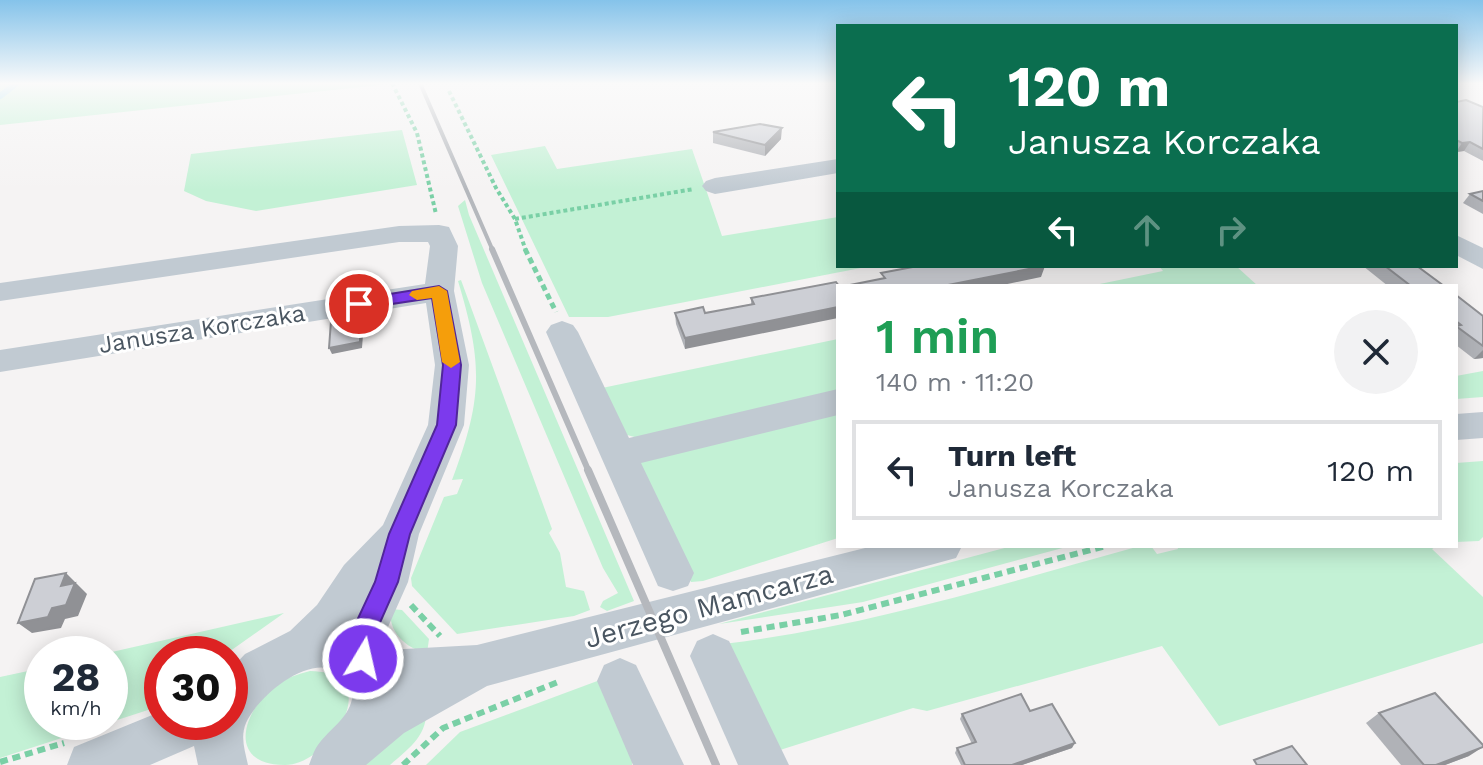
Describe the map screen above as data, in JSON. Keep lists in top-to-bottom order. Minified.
{"streets":{"street":["Janusza Korczaka","Jerzego Mamcarza"]},"page":{"turn":["120 m","Janusza Korczaka"],"heading":["1 min","140 m · 11:20"],"list":[{"name":"Turn left","note":"Janusza Korczaka","value":"120 m"}],"speed":"28 km/h","limit":"30"}}
